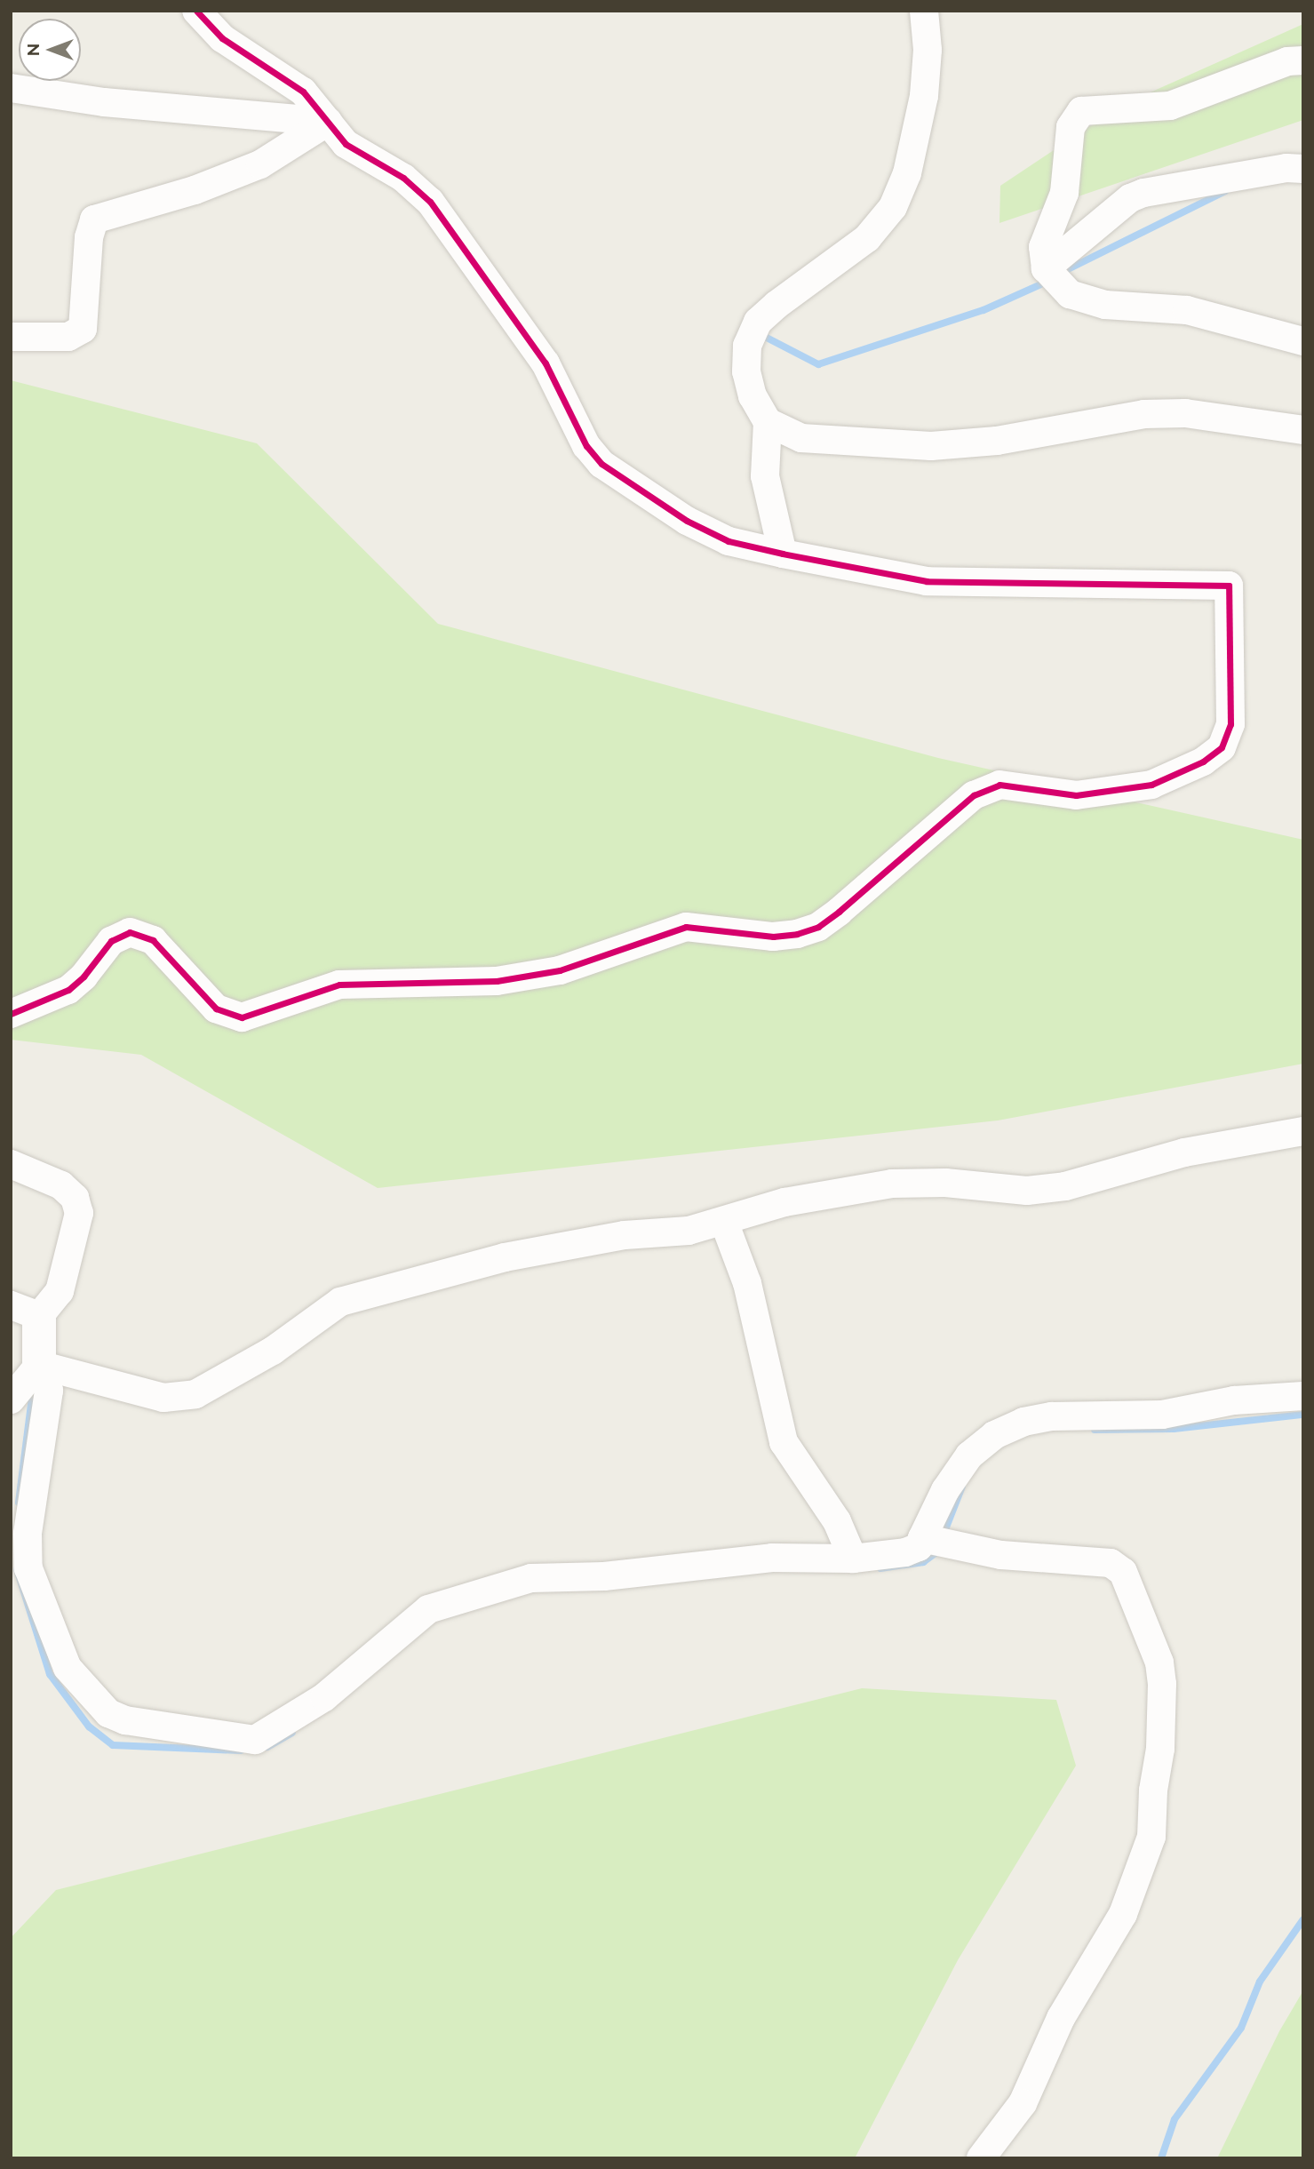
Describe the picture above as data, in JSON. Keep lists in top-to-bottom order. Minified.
{"north":"left"}
